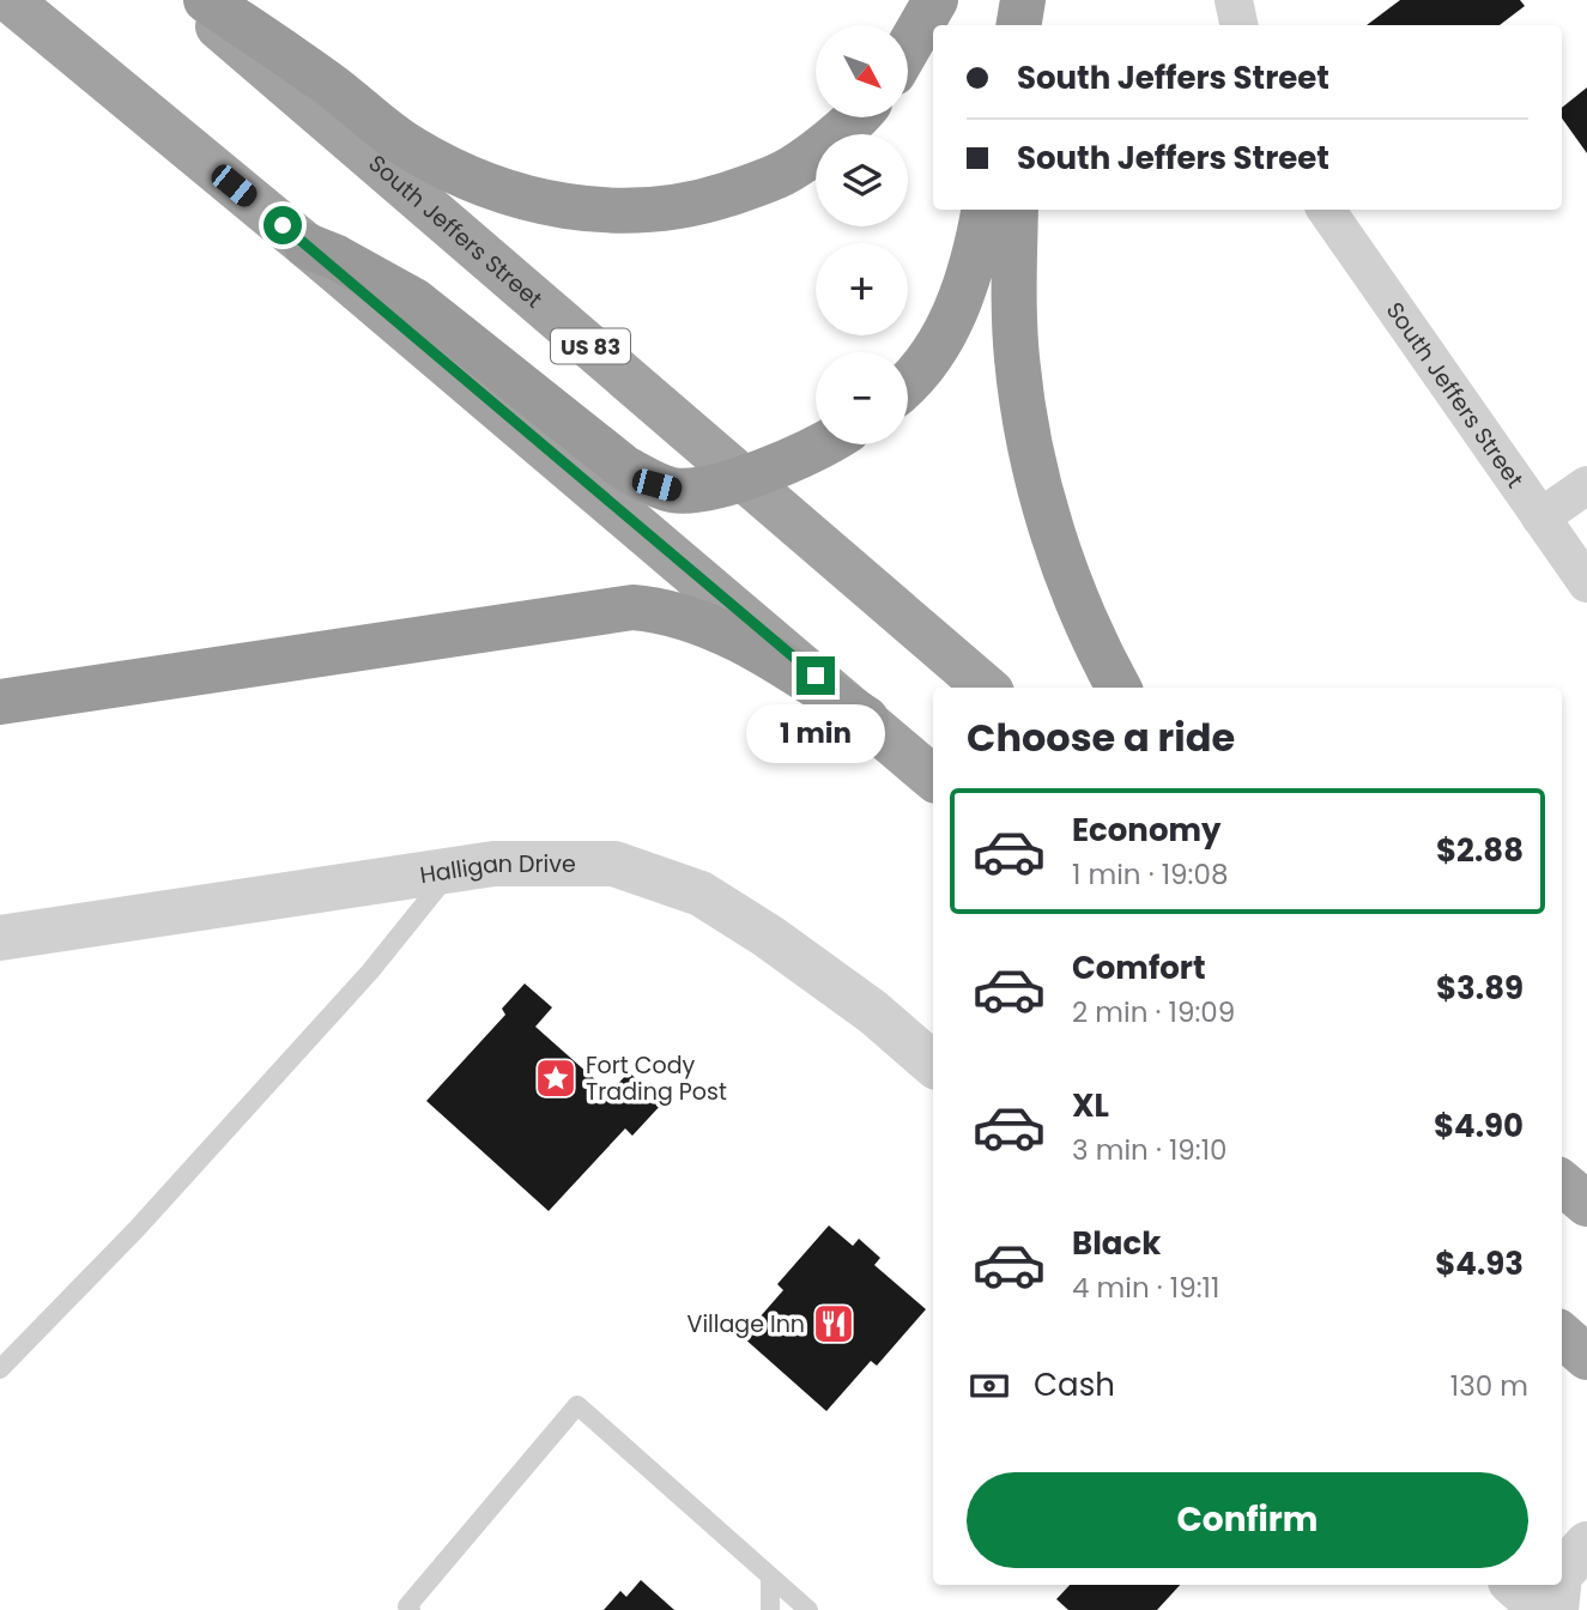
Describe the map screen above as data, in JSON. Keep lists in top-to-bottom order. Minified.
{"streets":{"highway":["South Jeffers Street","US 83"],"street":["Halligan Drive"]},"places":{"place":["Fort Cody Trading Post"],"restaurant":["Village Inn"]},"north":"bottom right","page":{"map_buttons":["+","−"],"banner":["South Jeffers Street","South Jeffers Street"],"heading":"Choose a ride","bubble":"1 min","list":[{"name":"Economy","note":"1 min · 19:08","value":"$2.88"},{"name":"Comfort","note":"2 min · 19:09","value":"$3.89"},{"name":"XL","note":"3 min · 19:10","value":"$4.90"},{"name":"Black","note":"4 min · 19:11","value":"$4.93"}],"pay":["Cash","130 m"],"buttons":"Confirm"}}
